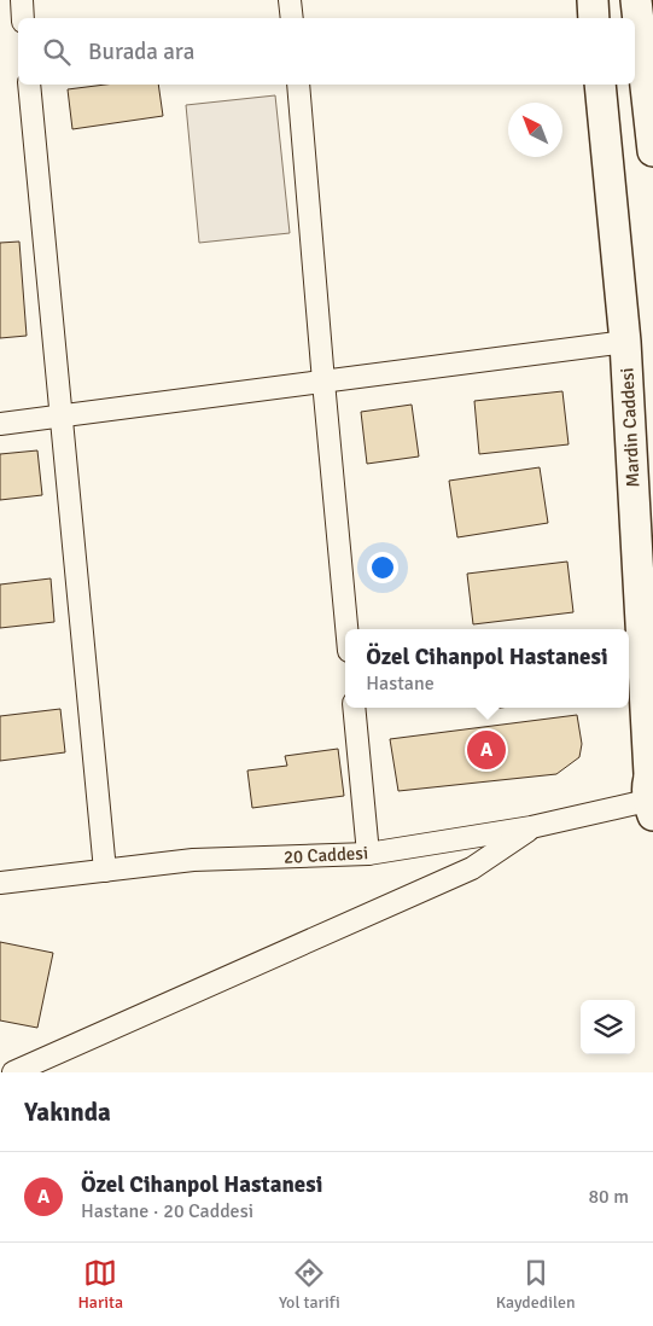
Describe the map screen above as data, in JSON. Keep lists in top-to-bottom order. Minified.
{"streets":{"highway":["Mardin Caddesi"],"street":["20 Caddesi"]},"crossings":[["Mardin Caddesi","20 Caddesi"]],"north":"top left","page":{"search":"Burada ara","popup":["Özel Cihanpol Hastanesi","Hastane"],"pins":"A","heading":"Yakında","list":[{"mark":"A","name":"Özel Cihanpol Hastanesi","note":"Hastane · 20 Caddesi","value":"80 m"}],"nav":["Harita","Yol tarifi","Kaydedilen"]}}
